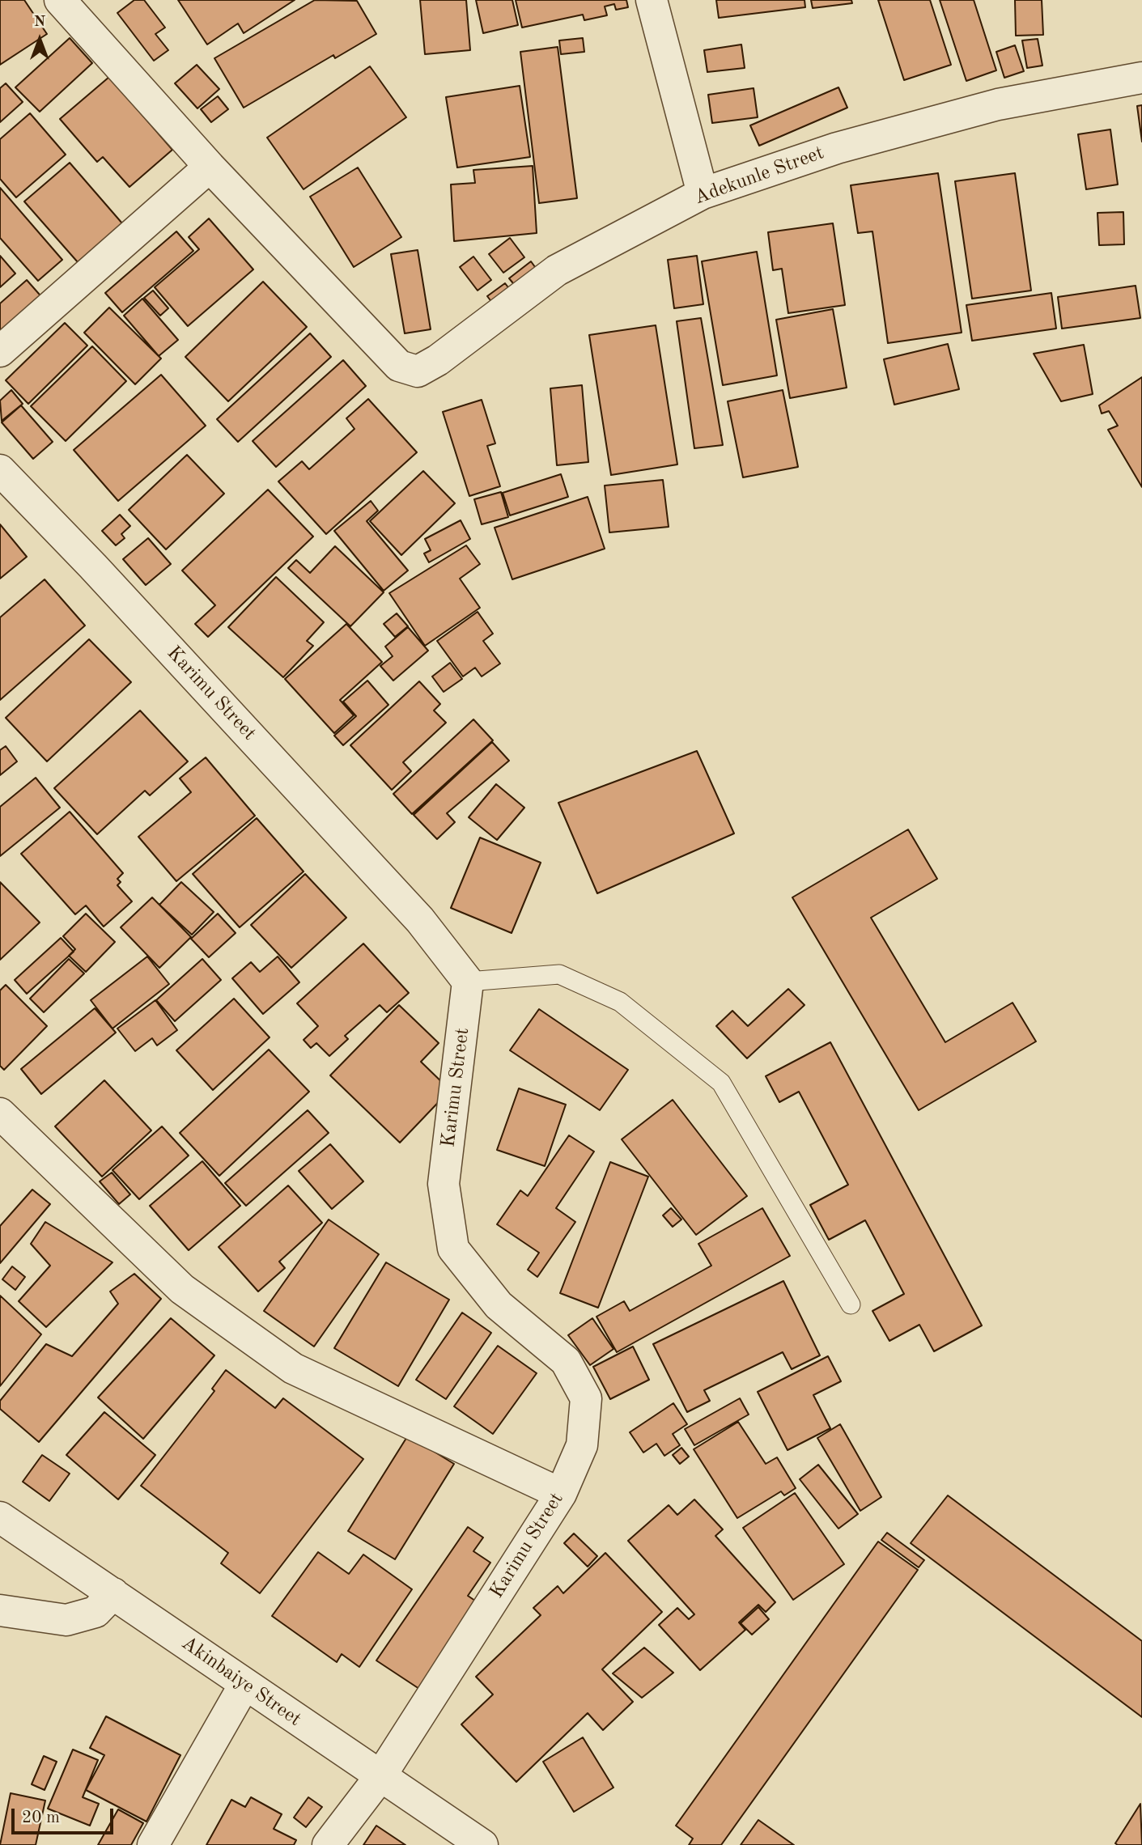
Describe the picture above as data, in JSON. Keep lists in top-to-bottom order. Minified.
{"streets":{"street":["Adekunle Street","Karimu Street","Akinbaiye Street"]},"crossings":[["Karimu Street","Akinbaiye Street"]],"scale_bar":"20 m","north":"top"}
